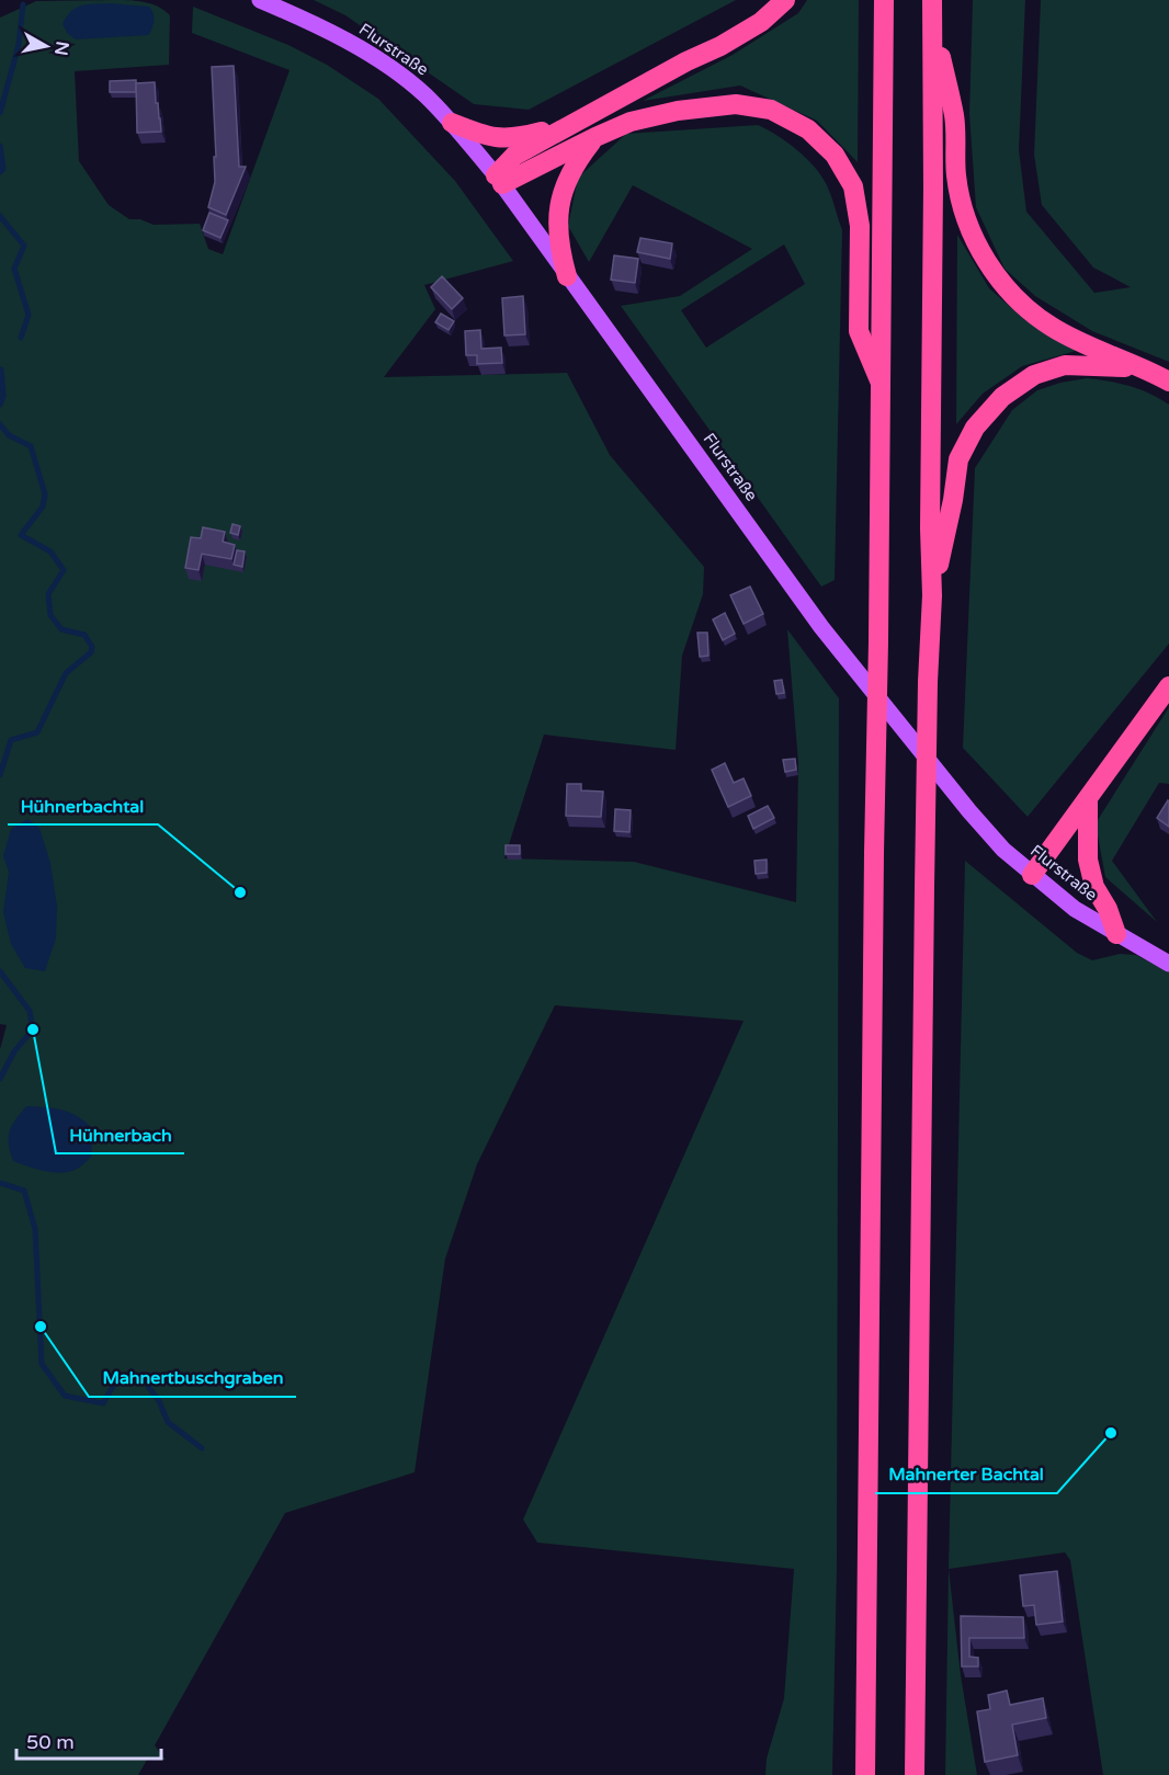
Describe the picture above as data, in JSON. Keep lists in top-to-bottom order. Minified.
{"streets":{"main road":["Flurstraße"]},"places":["Hühnerbachtal","Hühnerbach","Mahnertbuschgraben","Mahnerter Bachtal"],"scale_bar":"50 m","north":"right"}
